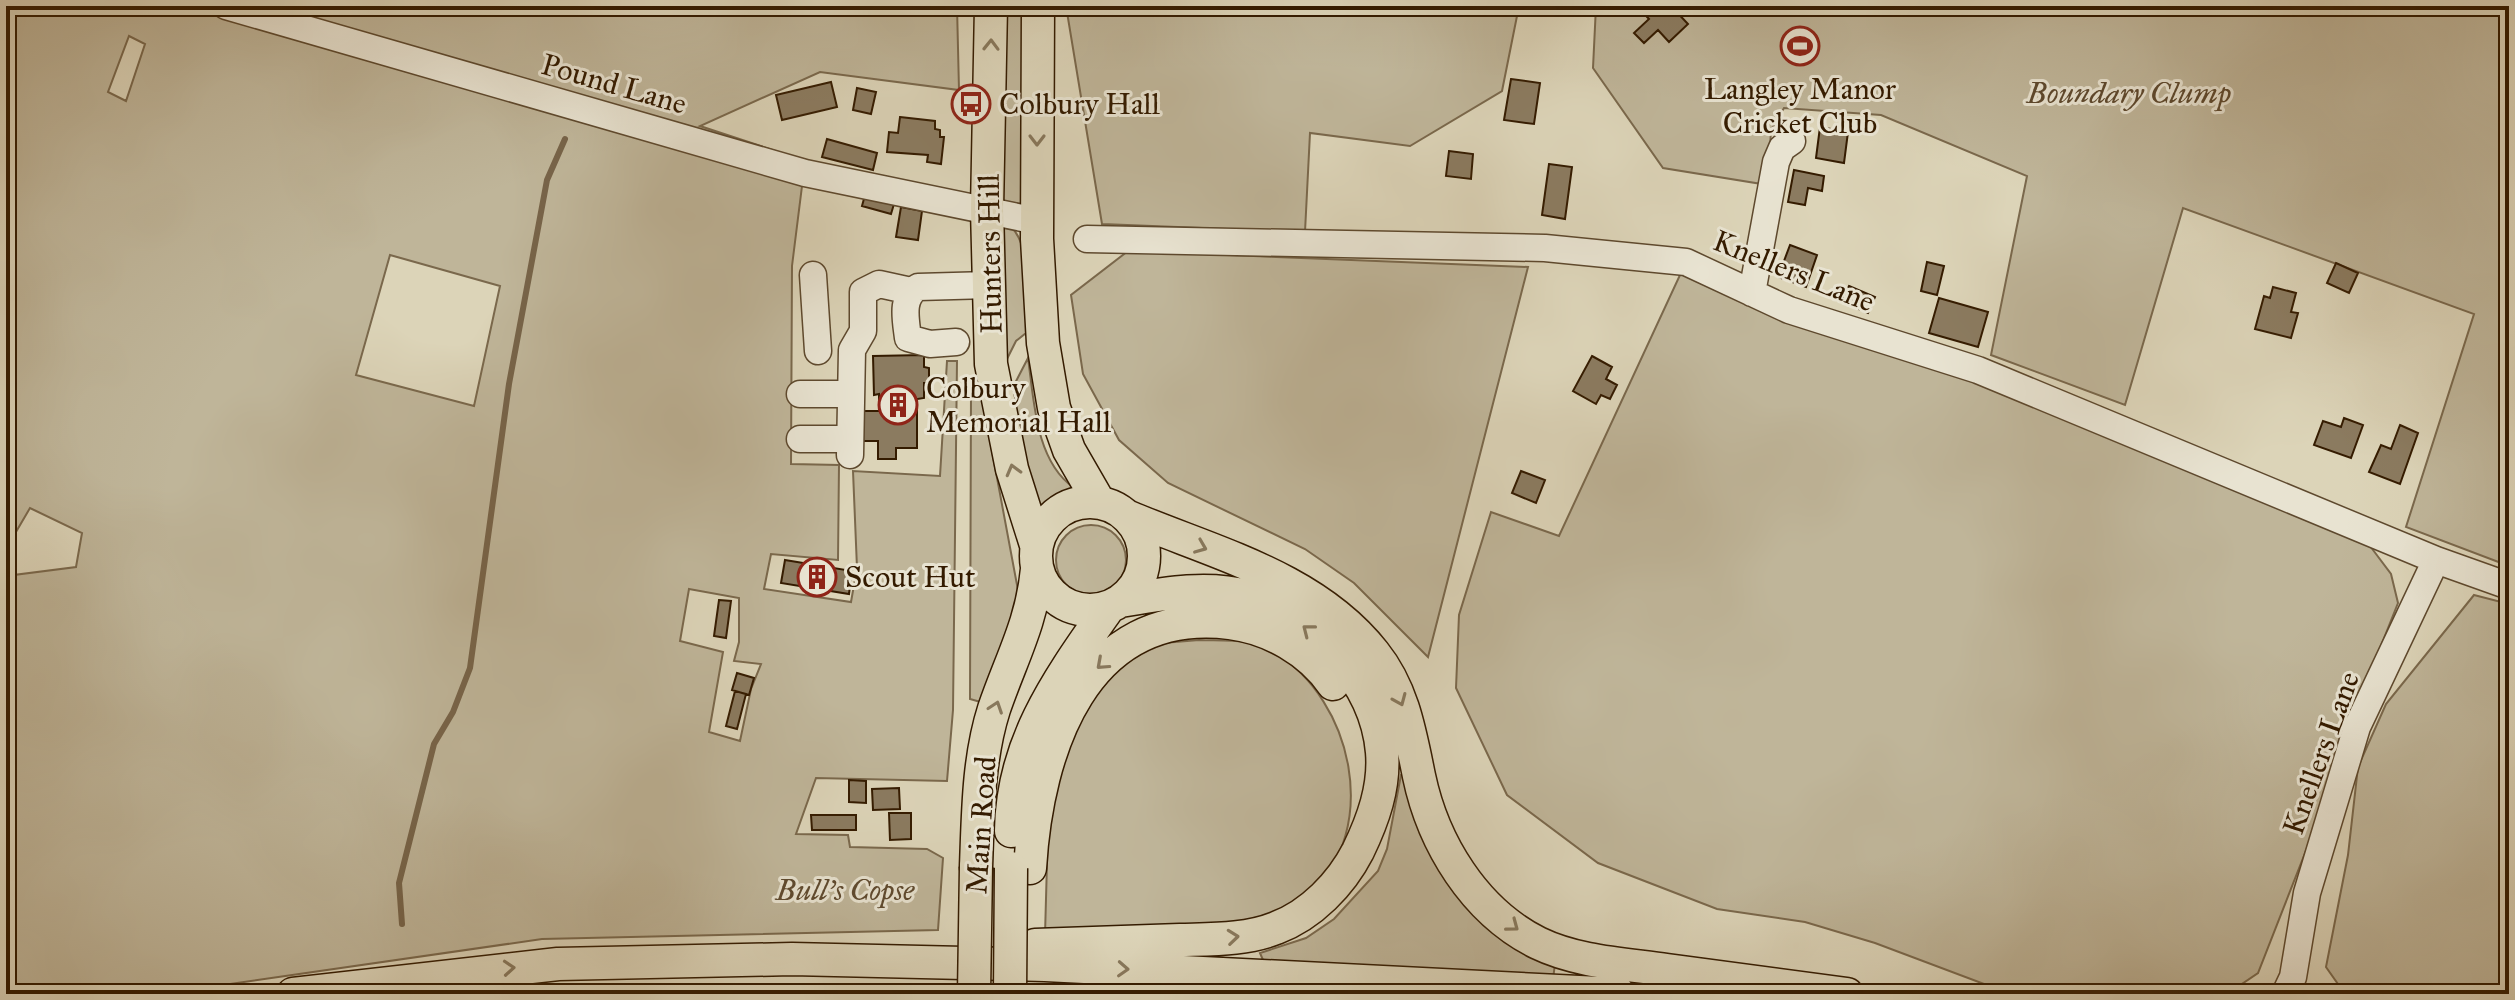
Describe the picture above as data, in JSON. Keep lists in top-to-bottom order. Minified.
{"streets":{"main road":["Hunters Hill","Main Road"],"street":["Pound Lane","Knellers Lane"]},"crossings":[["Pound Lane","Hunters Hill"],["Hunters Hill","Main Road"]],"parks":["Boundary Clump","Bull's Copse"],"places":{"sports":["Langley Manor Cricket Club"],"bus stop":["Colbury Hall"],"building":["Colbury Memorial Hall","Scout Hut"]}}
